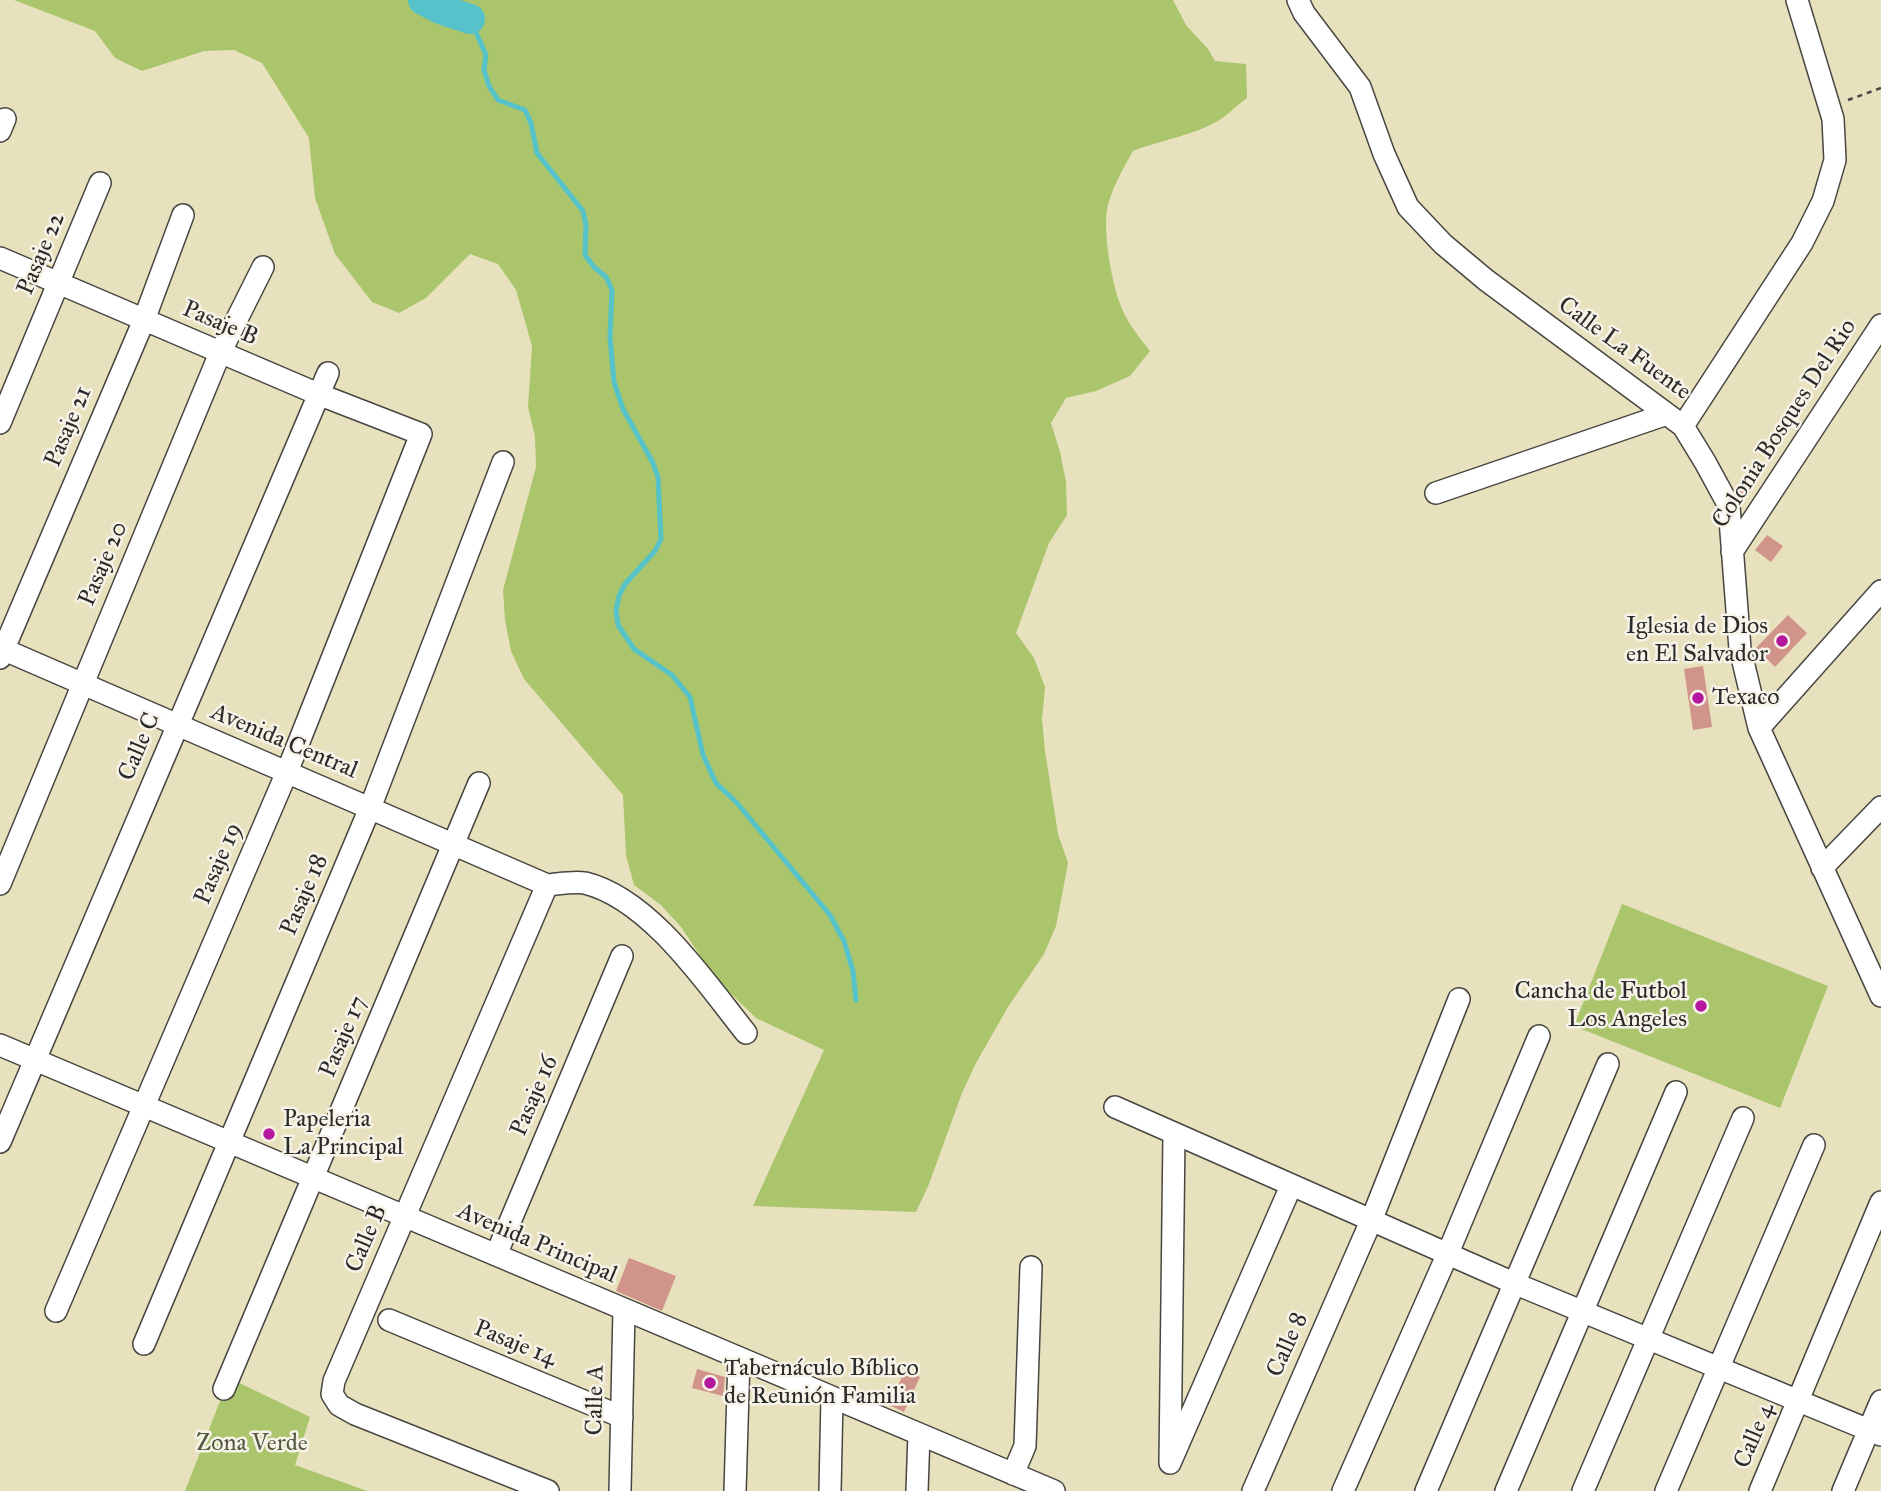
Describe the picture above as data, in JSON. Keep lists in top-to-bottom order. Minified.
{"streets":{"street":["Pasaje 22","Pasaje B","Calle La Fuente","Colonia Bosques Del Rio","Pasaje 21","Pasaje 20","Avenida Central","Calle C","Pasaje 19","Pasaje 18","Pasaje 17","Pasaje 16","Calle B","Avenida Principal","Pasaje 14","Calle 8","Calle A","Calle 4"]},"crossings":[["Pasaje 22","Pasaje B"],["Pasaje B","Pasaje 21"],["Pasaje B","Pasaje 20"],["Pasaje B","Calle C"],["Pasaje B","Pasaje 19"],["Calle La Fuente","Colonia Bosques Del Rio"],["Pasaje 21","Avenida Central"],["Pasaje 20","Avenida Central"],["Avenida Central","Calle C"],["Avenida Central","Pasaje 19"],["Avenida Central","Pasaje 18"],["Avenida Central","Pasaje 17"],["Avenida Central","Calle B"],["Calle C","Avenida Principal"],["Pasaje 19","Avenida Principal"],["Pasaje 18","Avenida Principal"],["Pasaje 17","Avenida Principal"],["Pasaje 16","Avenida Principal"],["Calle B","Avenida Principal"],["Avenida Principal","Calle A"],["Pasaje 14","Calle A"]],"parks":["Zona Verde"],"places":["Iglesia de Dios en El Salvador","Texaco","Cancha de Futbol Los Angeles","Papeleria La Principal","Tabernáculo Bíblico de Reunión Familia"]}
